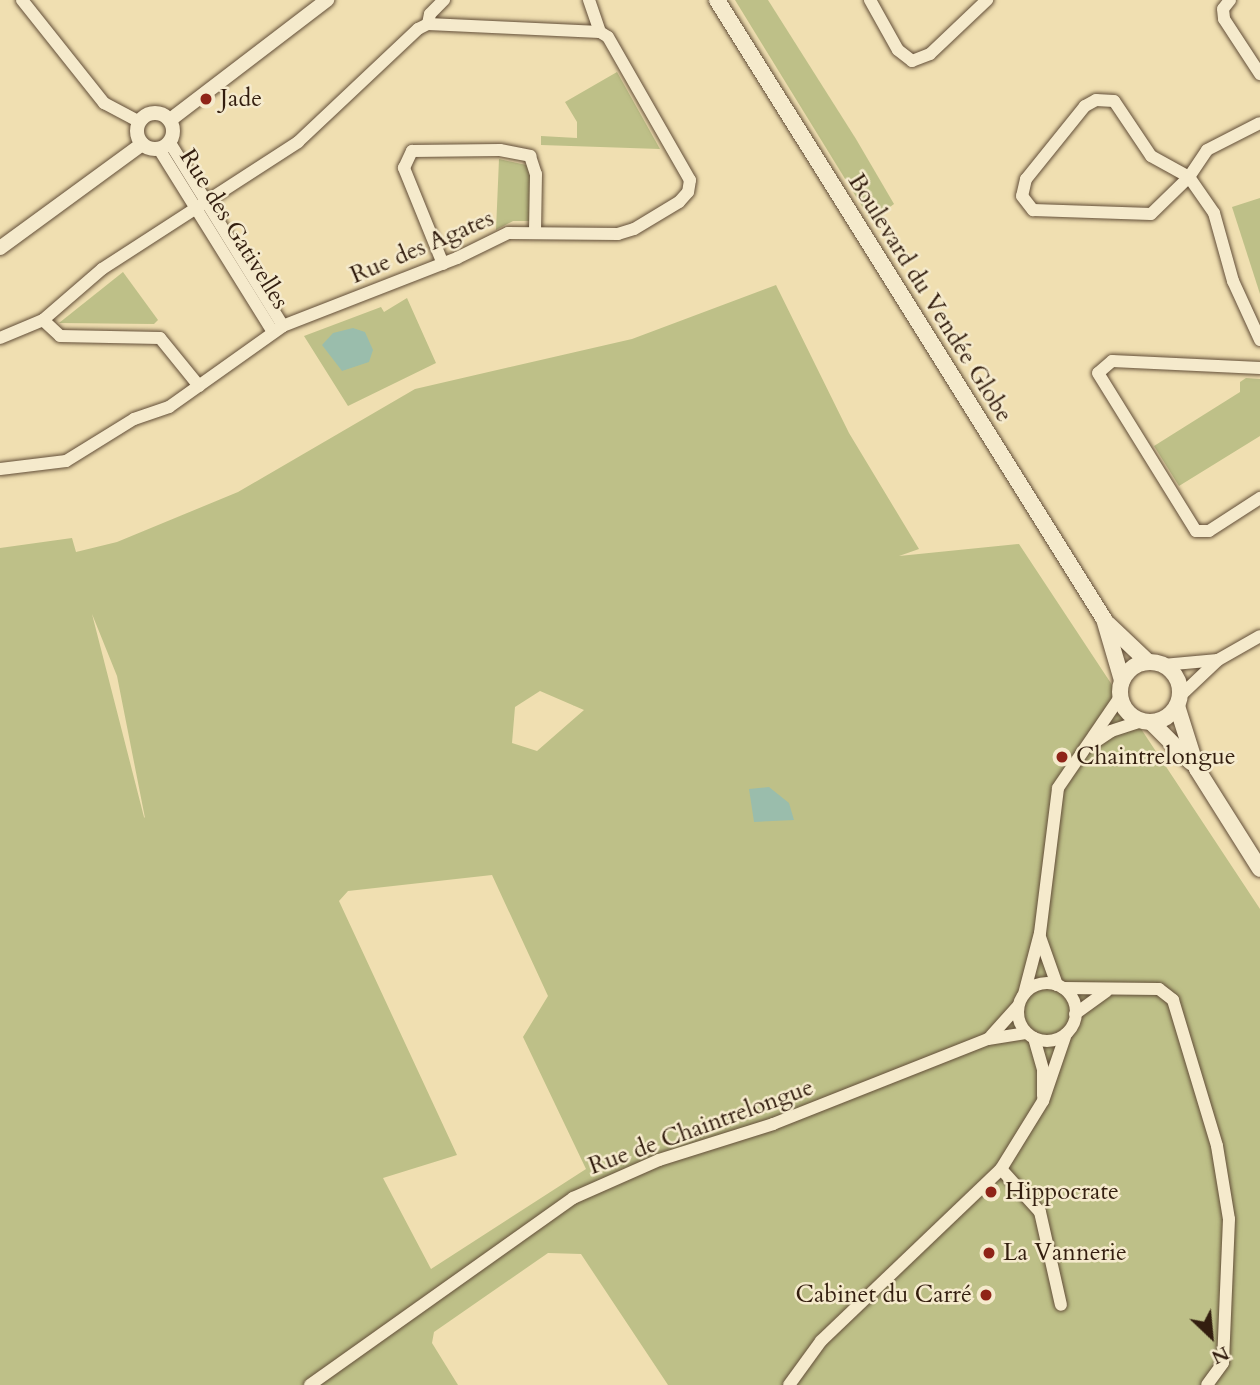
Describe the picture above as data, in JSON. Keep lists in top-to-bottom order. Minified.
{"streets":{"main road":["Boulevard du Vendée Globe"],"street":["Rue des Gativelles","Rue des Agates","Rue de Chaintrelongue"]},"crossings":[["Rue des Gativelles","Rue des Agates"]],"places":["Jade","Chaintrelongue","Hippocrate","La Vannerie","Cabinet du Carré"],"north":"bottom right"}
